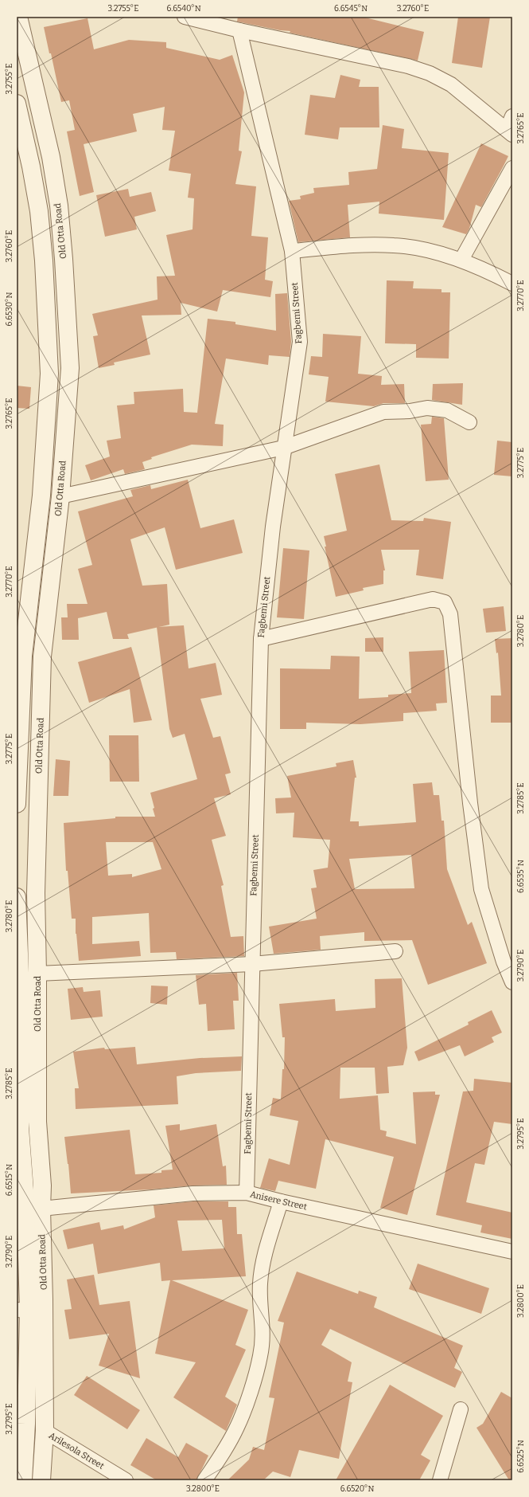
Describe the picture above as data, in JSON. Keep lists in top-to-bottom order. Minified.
{"streets":{"street":["Old Otta Road","Fagbemi Street","Anisere Street","Arilesola Street"]},"crossings":[["Old Otta Road","Anisere Street"],["Old Otta Road","Arilesola Street"],["Fagbemi Street","Anisere Street"]],"coordinates":["3.2755°E","6.6540°N","6.6545°N","3.2760°E","3.2765°E","3.2770°E","6.6530°N","3.2775°E","3.2780°E","3.2785°E","6.6535°N","3.2790°E","3.2795°E","6.6515°N","3.2800°E","6.6525°N","6.6520°N"]}
